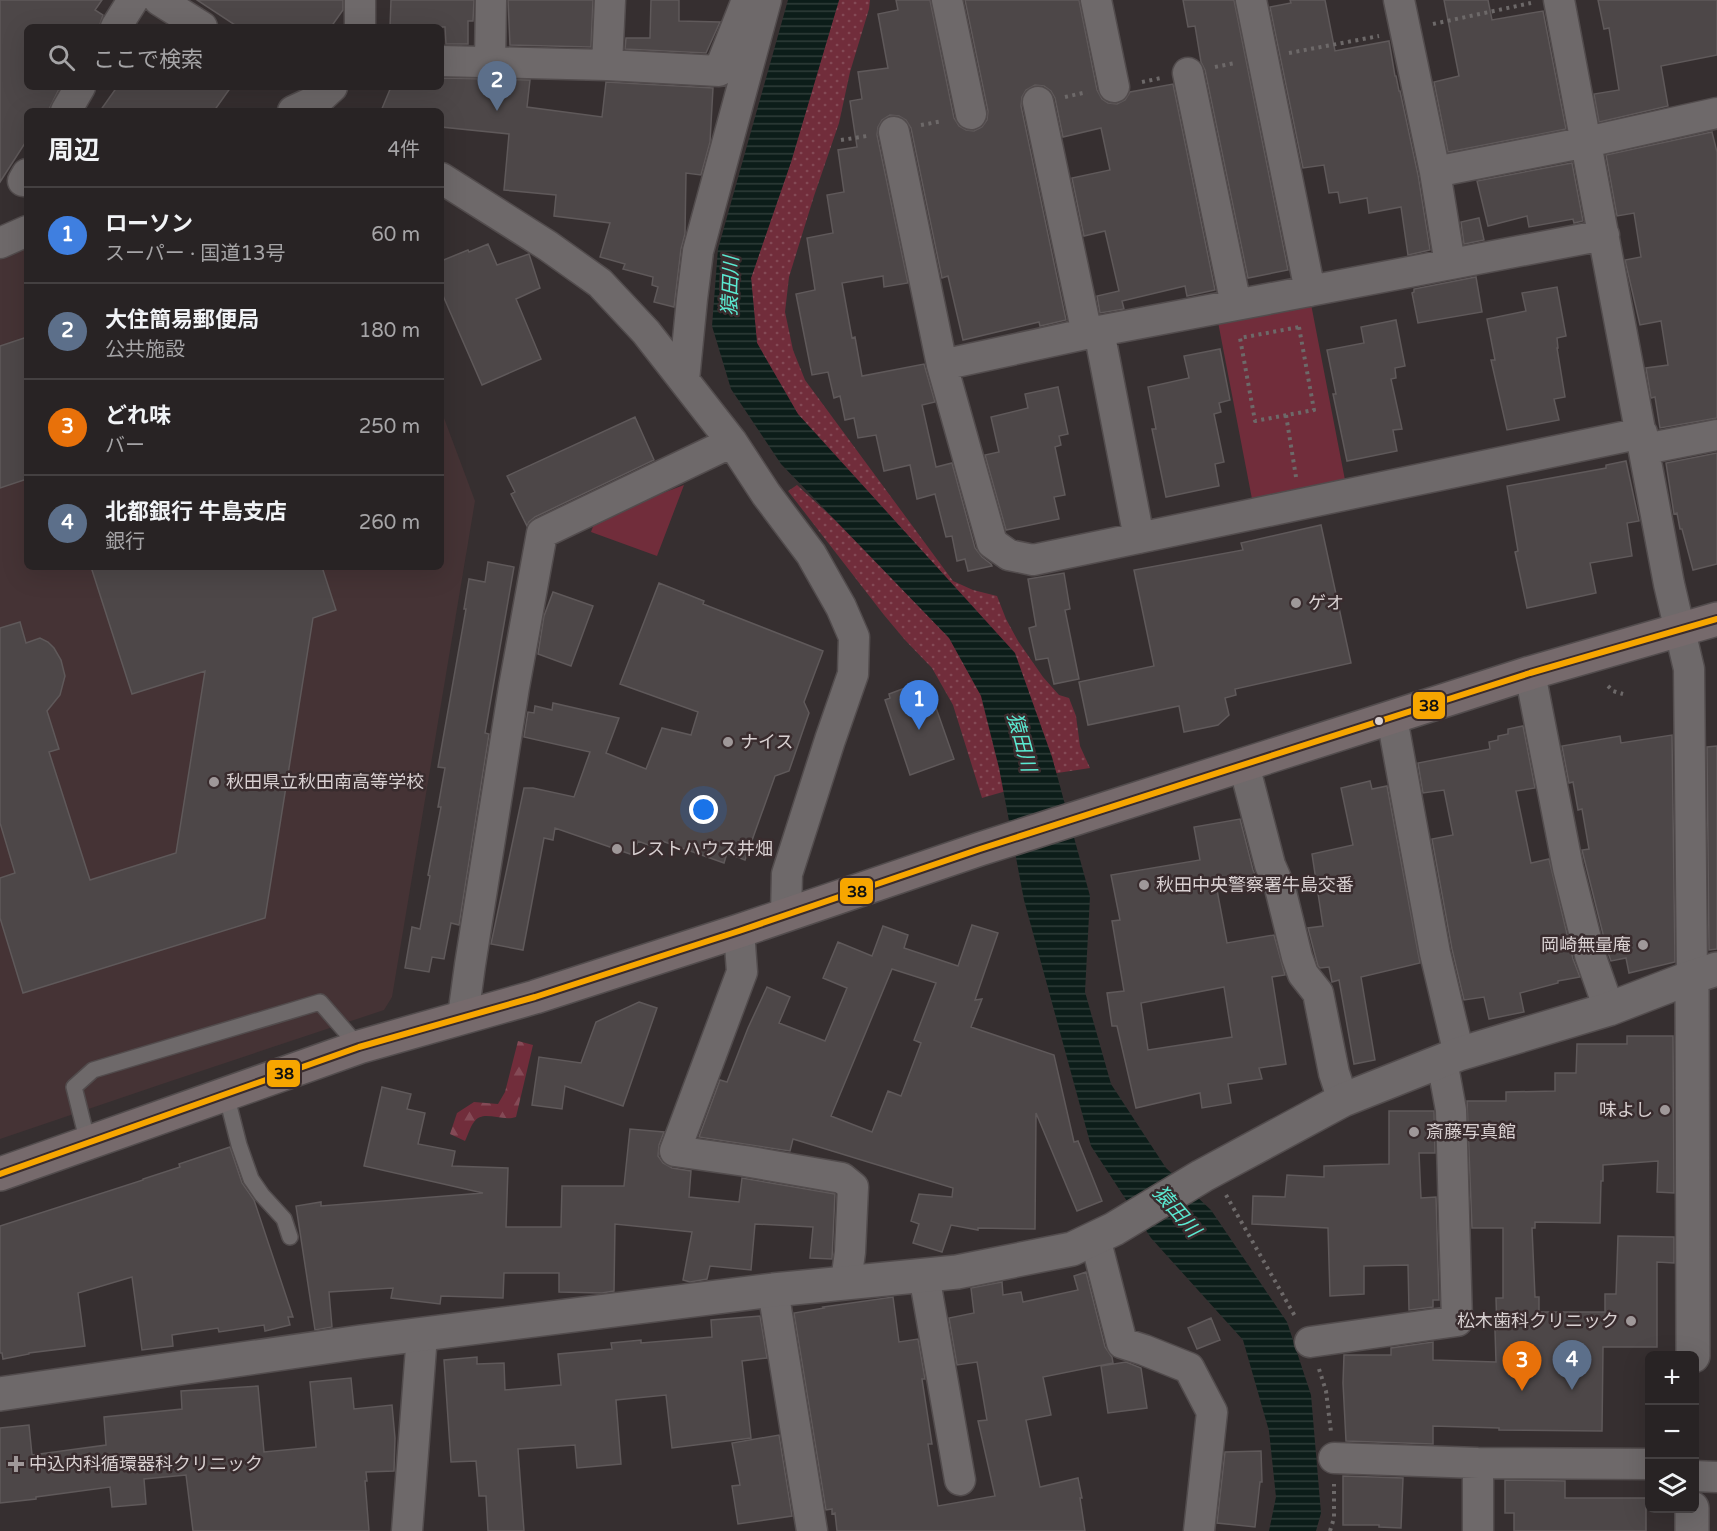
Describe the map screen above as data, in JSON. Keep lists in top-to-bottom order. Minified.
{"water":["猿田川"],"places":{"other":["ゲオ","ナイス","秋田県立秋田南高等学校","レストハウス井畑","秋田中央警察署牛島交番","岡崎無量庵","味よし","斎藤写真館","松木歯科クリニック"],"health":["中込内科循環器科クリニック"]},"lines":["transit line 38"],"page":{"search":"ここで検索","pins":["2","1","4","3"],"heading":["周辺","4件"],"list":[{"mark":"1","name":"ローソン","note":"スーパー · 国道13号","value":"60 m"},{"mark":"2","name":"大住簡易郵便局","note":"公共施設","value":"180 m"},{"mark":"3","name":"どれ味","note":"バー","value":"250 m"},{"mark":"4","name":"北都銀行 牛島支店","note":"銀行","value":"260 m"}],"map_buttons":["+","−"]}}
